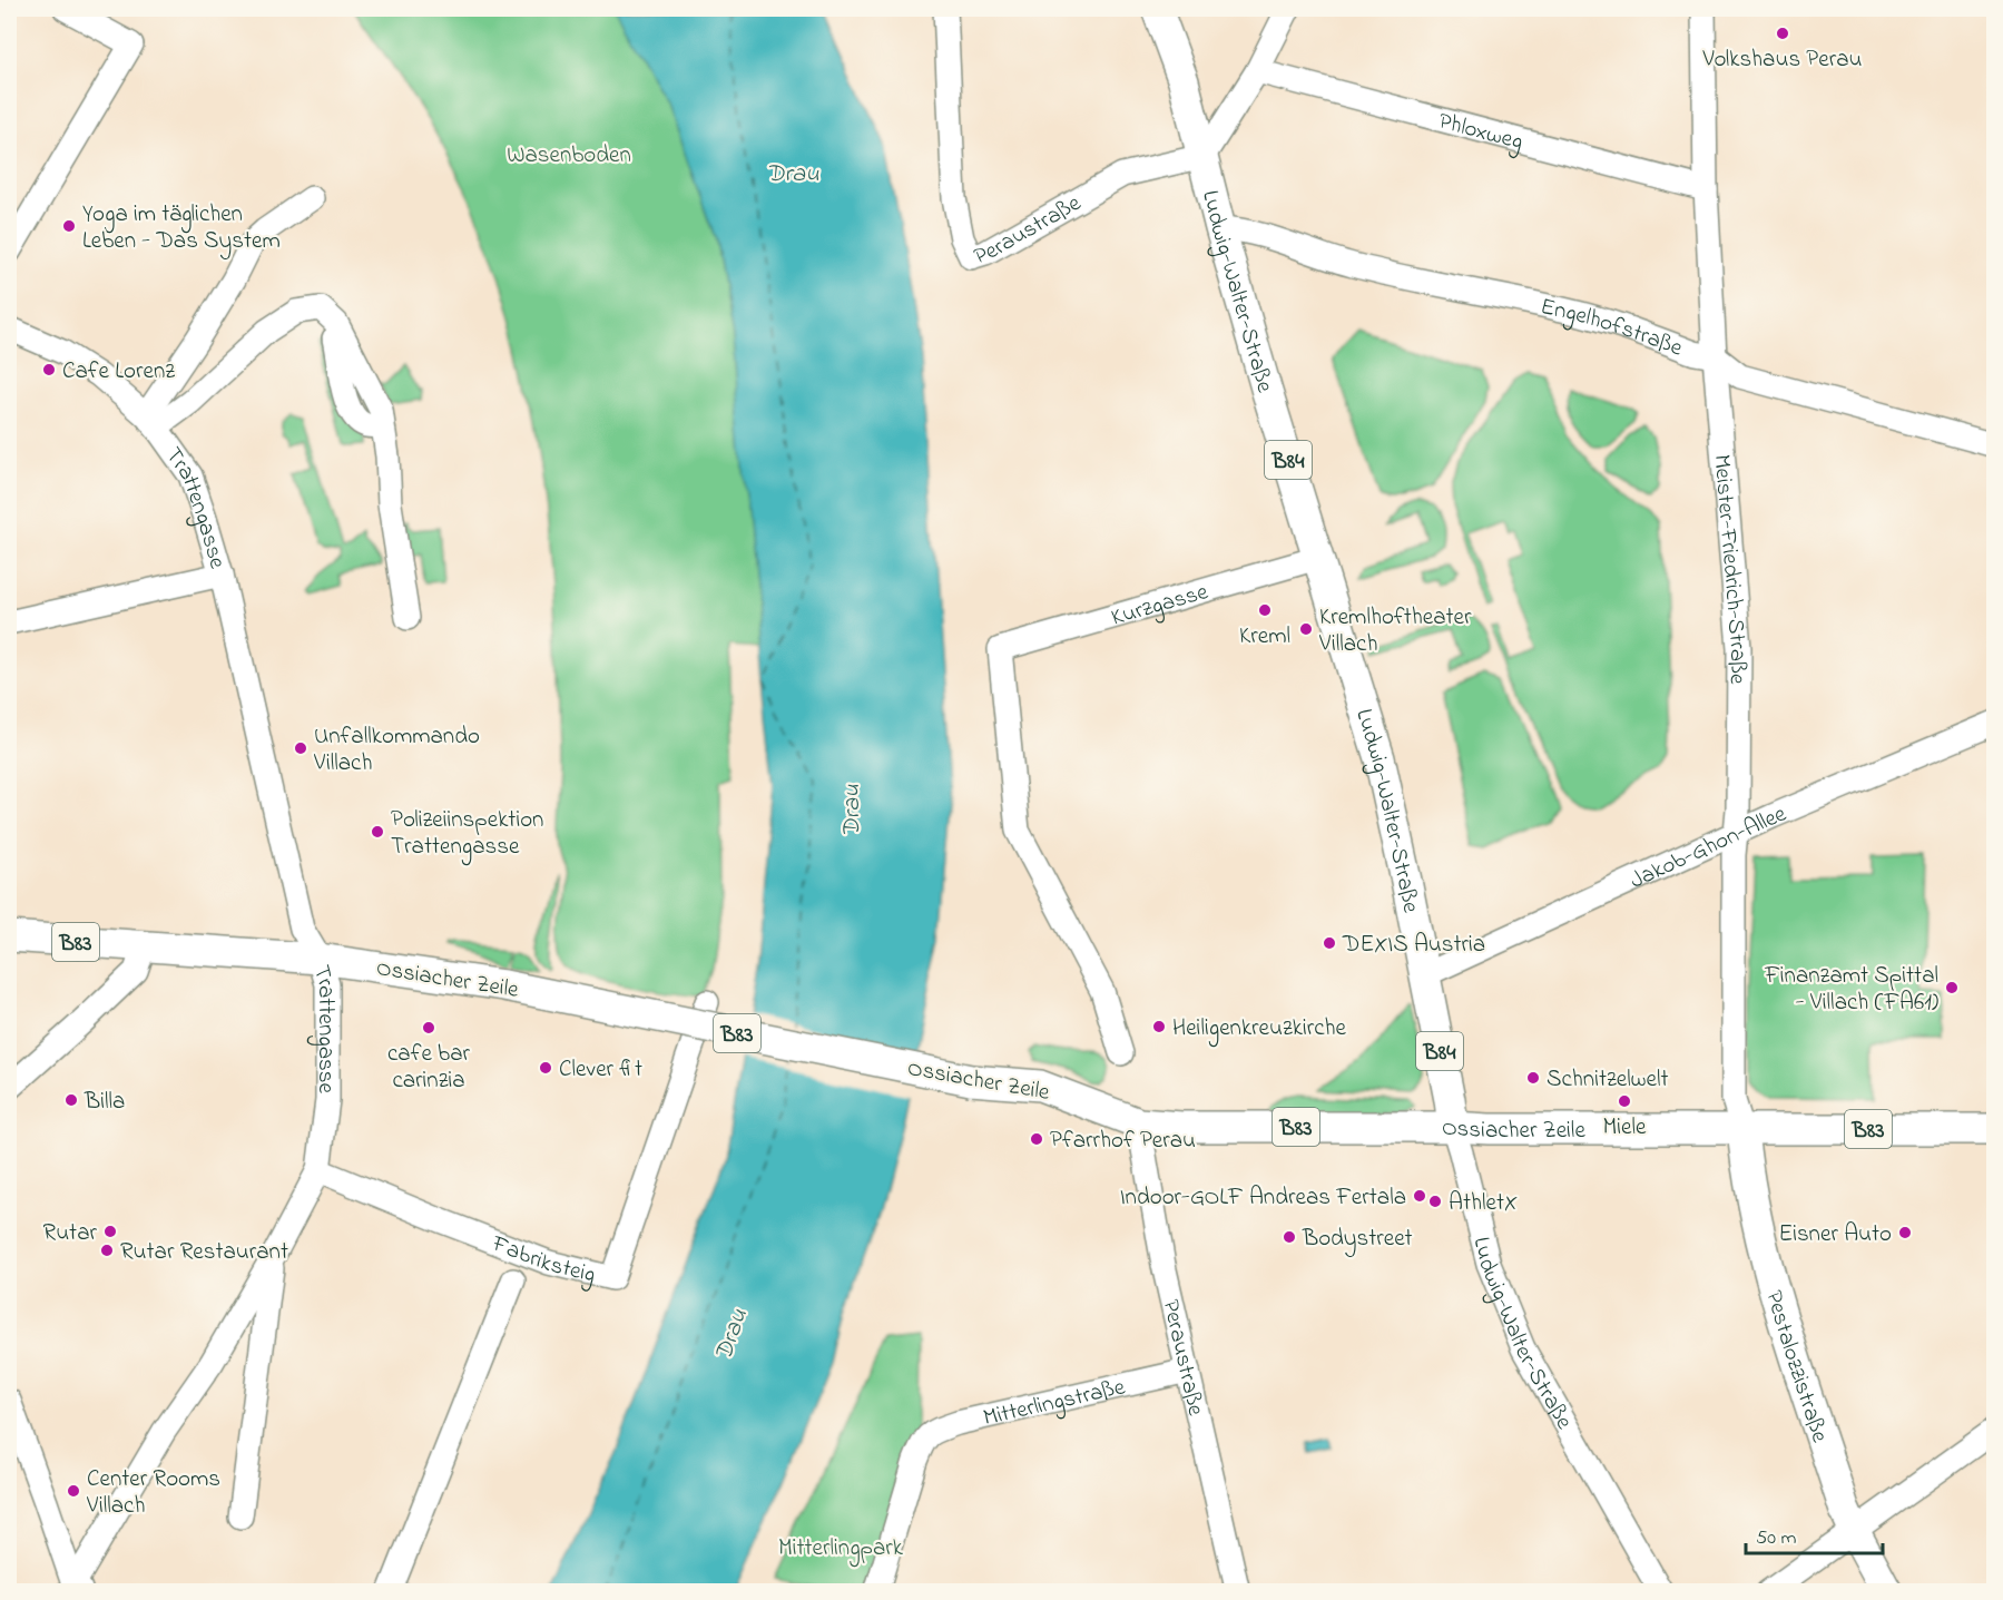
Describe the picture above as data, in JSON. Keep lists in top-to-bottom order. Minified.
{"streets":{"main road":["Ludwig-Walter-Straße","B84","B83","Ossiacher Zeile","Pestalozzistraße"],"street":["Phloxweg","Peraustraße","Engelhofstraße","Trattengasse","Meister-Friedrich-Straße","Kurzgasse","Jakob-Ghon-Allee","Fabriksteig","Mitterlingstraße"]},"crossings":[["Phloxweg","Meister-Friedrich-Straße"],["Peraustraße","Ludwig-Walter-Straße"],["Peraustraße","Ossiacher Zeile"],["Peraustraße","Mitterlingstraße"],["Ludwig-Walter-Straße","Engelhofstraße"],["Ludwig-Walter-Straße","Kurzgasse"],["Ludwig-Walter-Straße","Jakob-Ghon-Allee"],["Ludwig-Walter-Straße","Ossiacher Zeile"],["Engelhofstraße","Meister-Friedrich-Straße"],["Trattengasse","Ossiacher Zeile"],["Trattengasse","Fabriksteig"],["Meister-Friedrich-Straße","Jakob-Ghon-Allee"],["Meister-Friedrich-Straße","Ossiacher Zeile"],["Meister-Friedrich-Straße","Pestalozzistraße"],["Ossiacher Zeile","Pestalozzistraße"]],"water":["Drau"],"parks":["Wasenboden","Mitterlingpark"],"places":["Volkshaus Perau","Yoga im täglichen Leben - Das System","Cafe Lorenz","Kreml","Kremlhoftheater Villach","Unfallkommando Villach","Polizeiinspektion Trattengasse","DEXIS Austria","Finanzamt Spittal - Villach (FA61)","Heiligenkreuzkirche","cafe bar carinzia","Clever fit","Schnitzelwelt","Billa","Miele","Pfarrhof Perau","Indoor-GOLF Andreas Fertala","AthletX","Rutar","Eisner Auto","Bodystreet","Rutar Restaurant","Center Rooms Villach"],"scale_bar":"50 m"}
